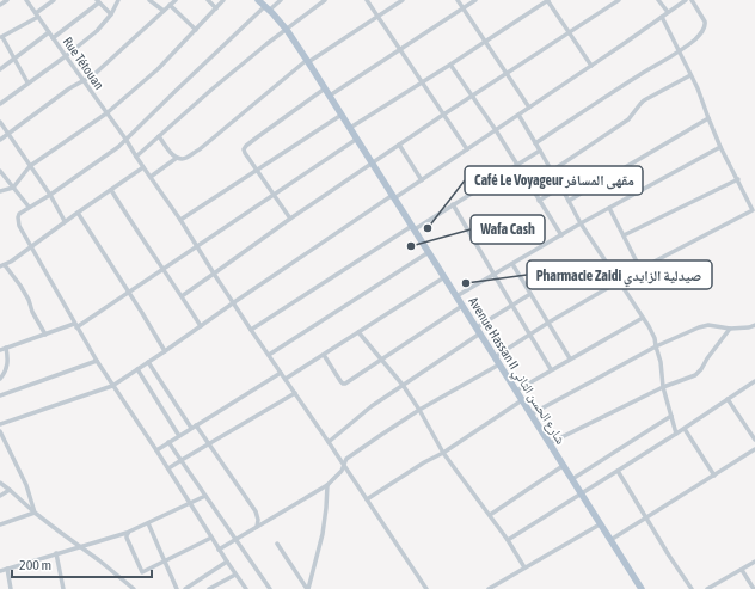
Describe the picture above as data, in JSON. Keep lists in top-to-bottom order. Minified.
{"streets":{"main road":["Avenue Hassan II شارع الحسن الثاني"],"street":["Rue Tétouan"]},"places":["Café Le Voyageur مقهى المسافر","Wafa Cash","Pharmacie Zaidi صيدلية الزايدي"],"scale_bar":"200 m"}
